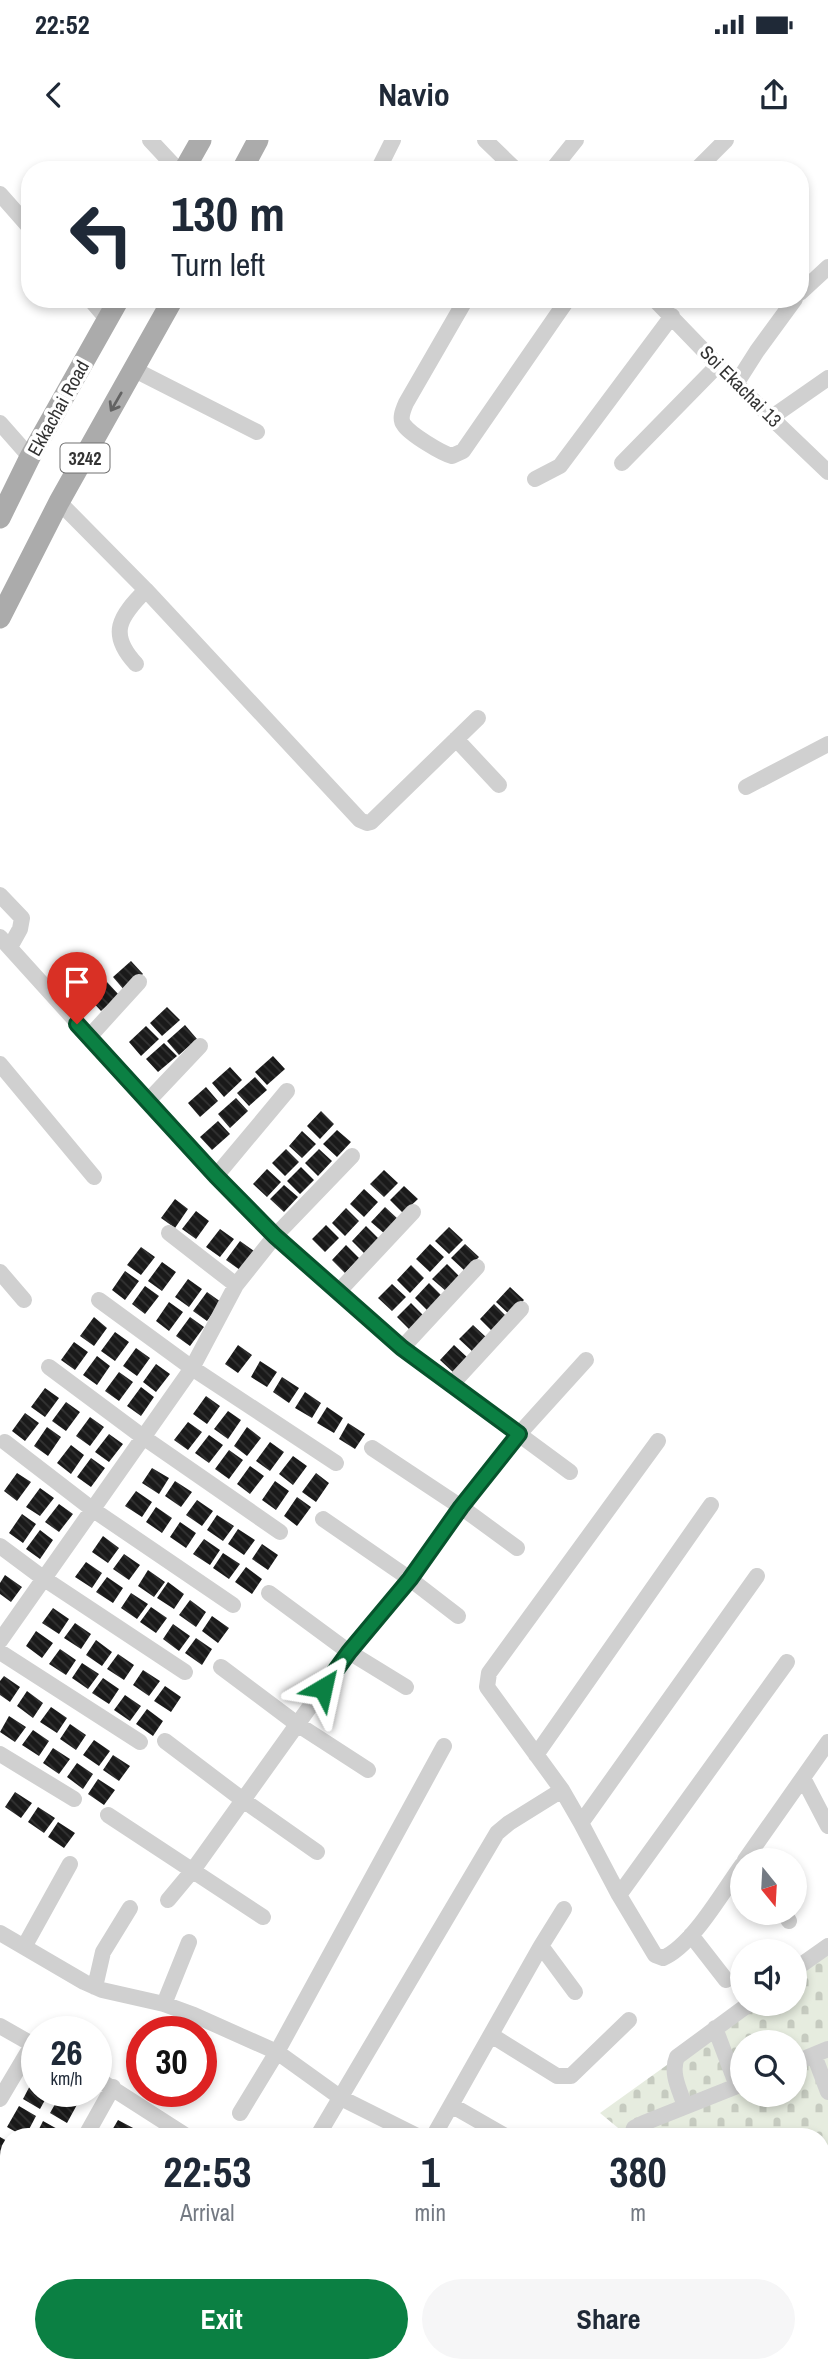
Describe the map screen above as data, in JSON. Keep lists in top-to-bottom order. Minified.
{"streets":{"main road":["Ekkachai Road","3242"],"street":["Soi Ekachai 13"]},"north":"bottom","page":{"status":"22:52","header":"Navio","turn":["130 m","Turn left"],"speed":"26 km/h","limit":"30","eta":["22:53","Arrival","1","min","380","m"],"buttons":["Exit","Share"]}}
